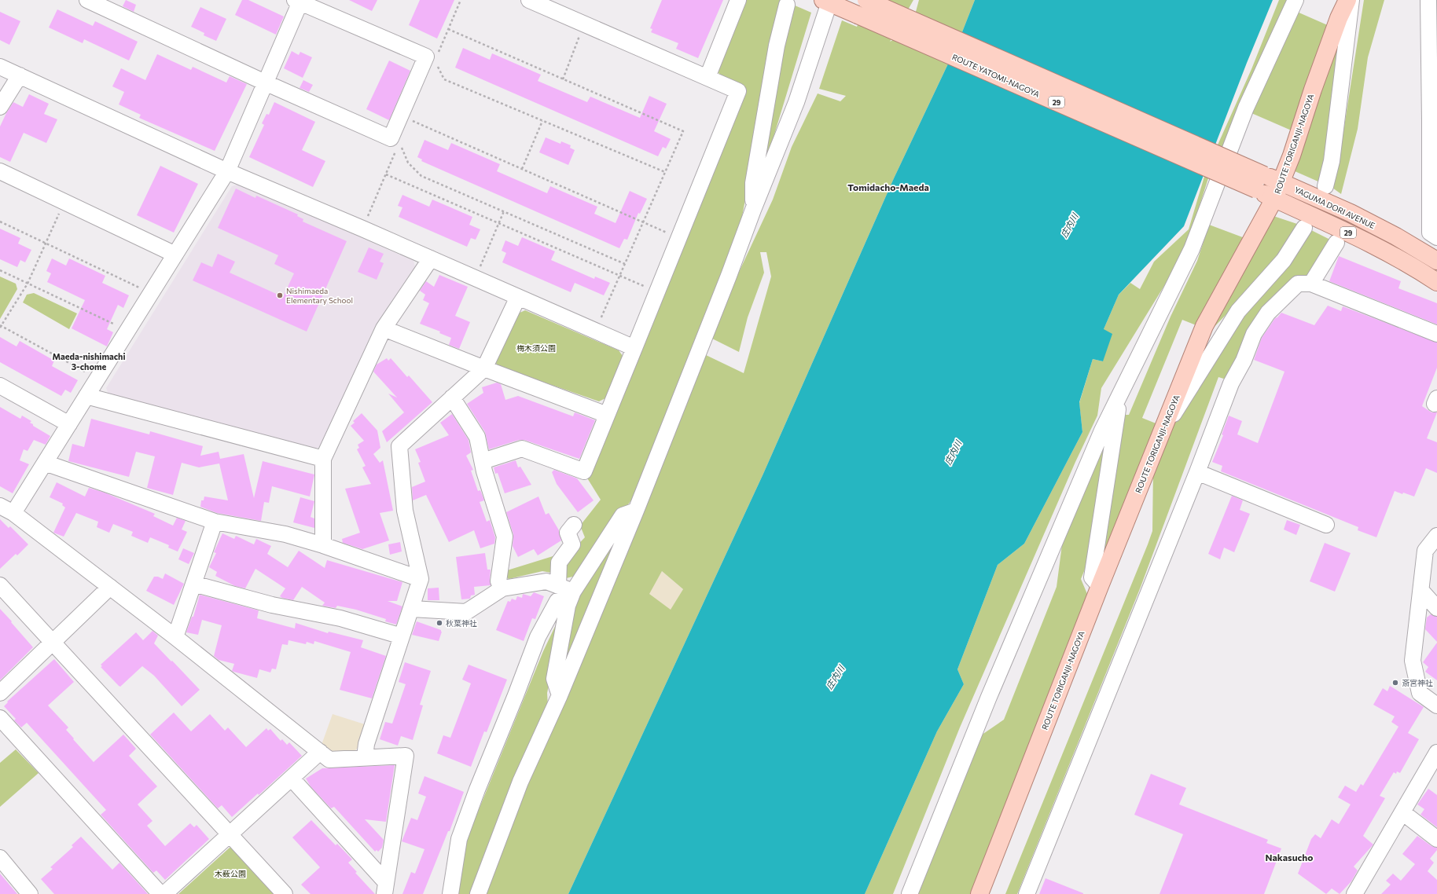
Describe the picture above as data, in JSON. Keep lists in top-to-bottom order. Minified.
{"streets":{"main road":["ROUTE YATOMI-NAGOYA","29","ROUTE TORIGANJI-NAGOYA","YAGUMA DORI AVENUE"]},"crossings":[["ROUTE YATOMI-NAGOYA","29"],["ROUTE YATOMI-NAGOYA","YAGUMA DORI AVENUE"],["29","ROUTE TORIGANJI-NAGOYA"],["29","YAGUMA DORI AVENUE"],["ROUTE TORIGANJI-NAGOYA","YAGUMA DORI AVENUE"]],"districts":["Tomidacho-Maeda","Maeda-nishimachi 3-chome","Nakasucho"],"water":["庄内川"],"parks":["梅木須公園","木薮公園"],"places":["Nishimaeda Elementary School","秋葉神社","斎宮神社"]}
